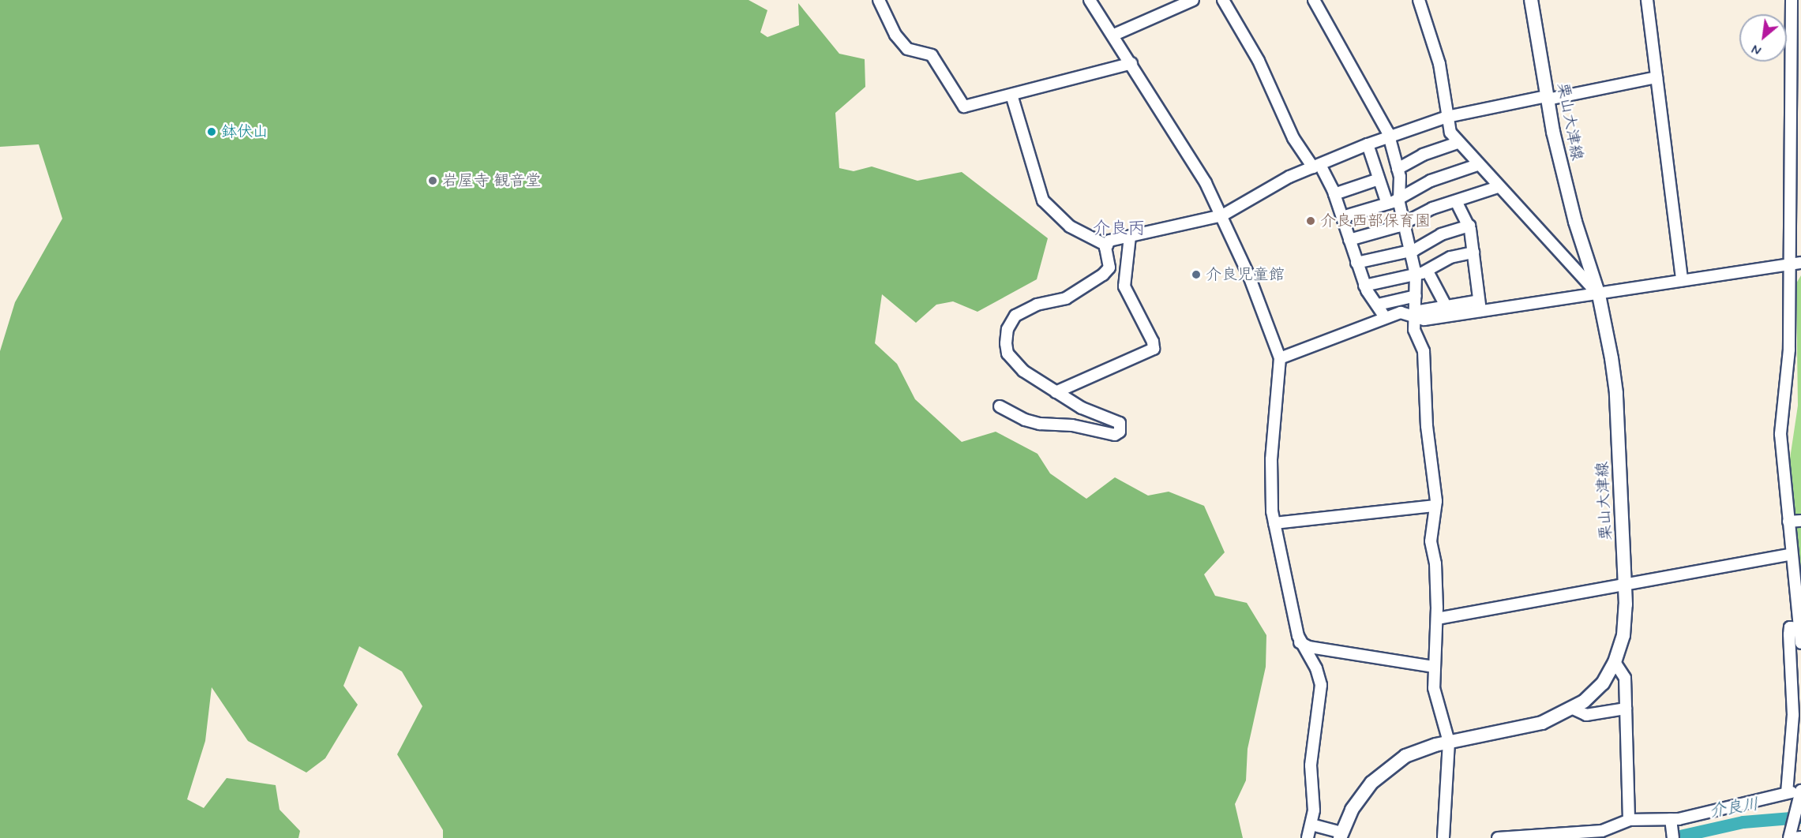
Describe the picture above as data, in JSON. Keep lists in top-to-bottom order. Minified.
{"streets":{"main road":["栗山大津線"]},"districts":["介良丙"],"water":["介良川"],"places":["鉢伏山","岩屋寺 観音堂","介良西部保育園","介良児童館"],"north":"bottom left"}
